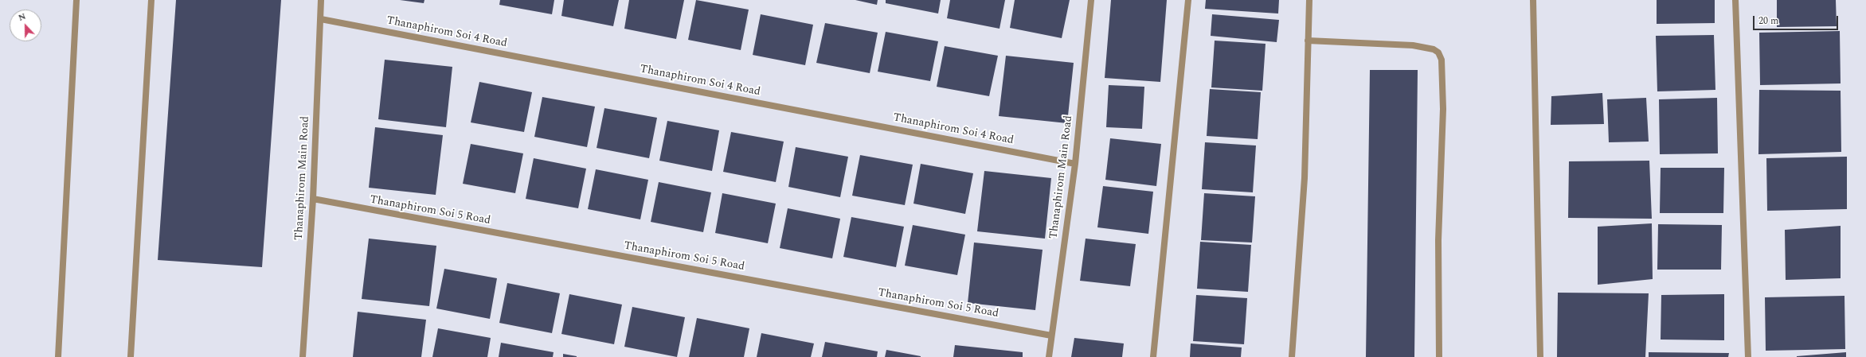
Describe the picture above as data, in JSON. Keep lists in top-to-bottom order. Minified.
{"streets":{"street":["Thanaphirom Soi 4 Road","Thanaphirom Main Road","Thanaphirom Soi 5 Road"]},"crossings":[["Thanaphirom Soi 4 Road","Thanaphirom Main Road"],["Thanaphirom Main Road","Thanaphirom Soi 5 Road"]],"scale_bar":"20 m","north":"top"}
